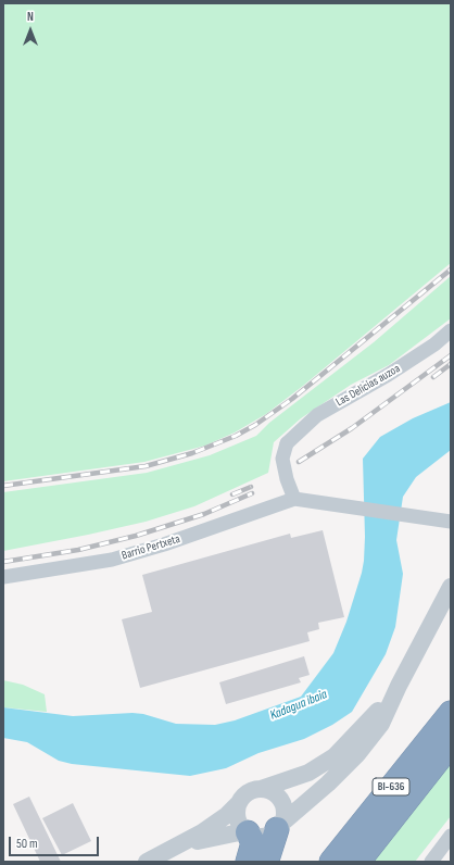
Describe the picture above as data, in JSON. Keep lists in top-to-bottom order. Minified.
{"streets":{"highway":["BI-636"],"street":["Las Delicias auzoa","Barrio Pertxeta"]},"crossings":[["Las Delicias auzoa","Barrio Pertxeta"]],"water":["Kadagua ibaia"],"scale_bar":"50 m","north":"top"}
